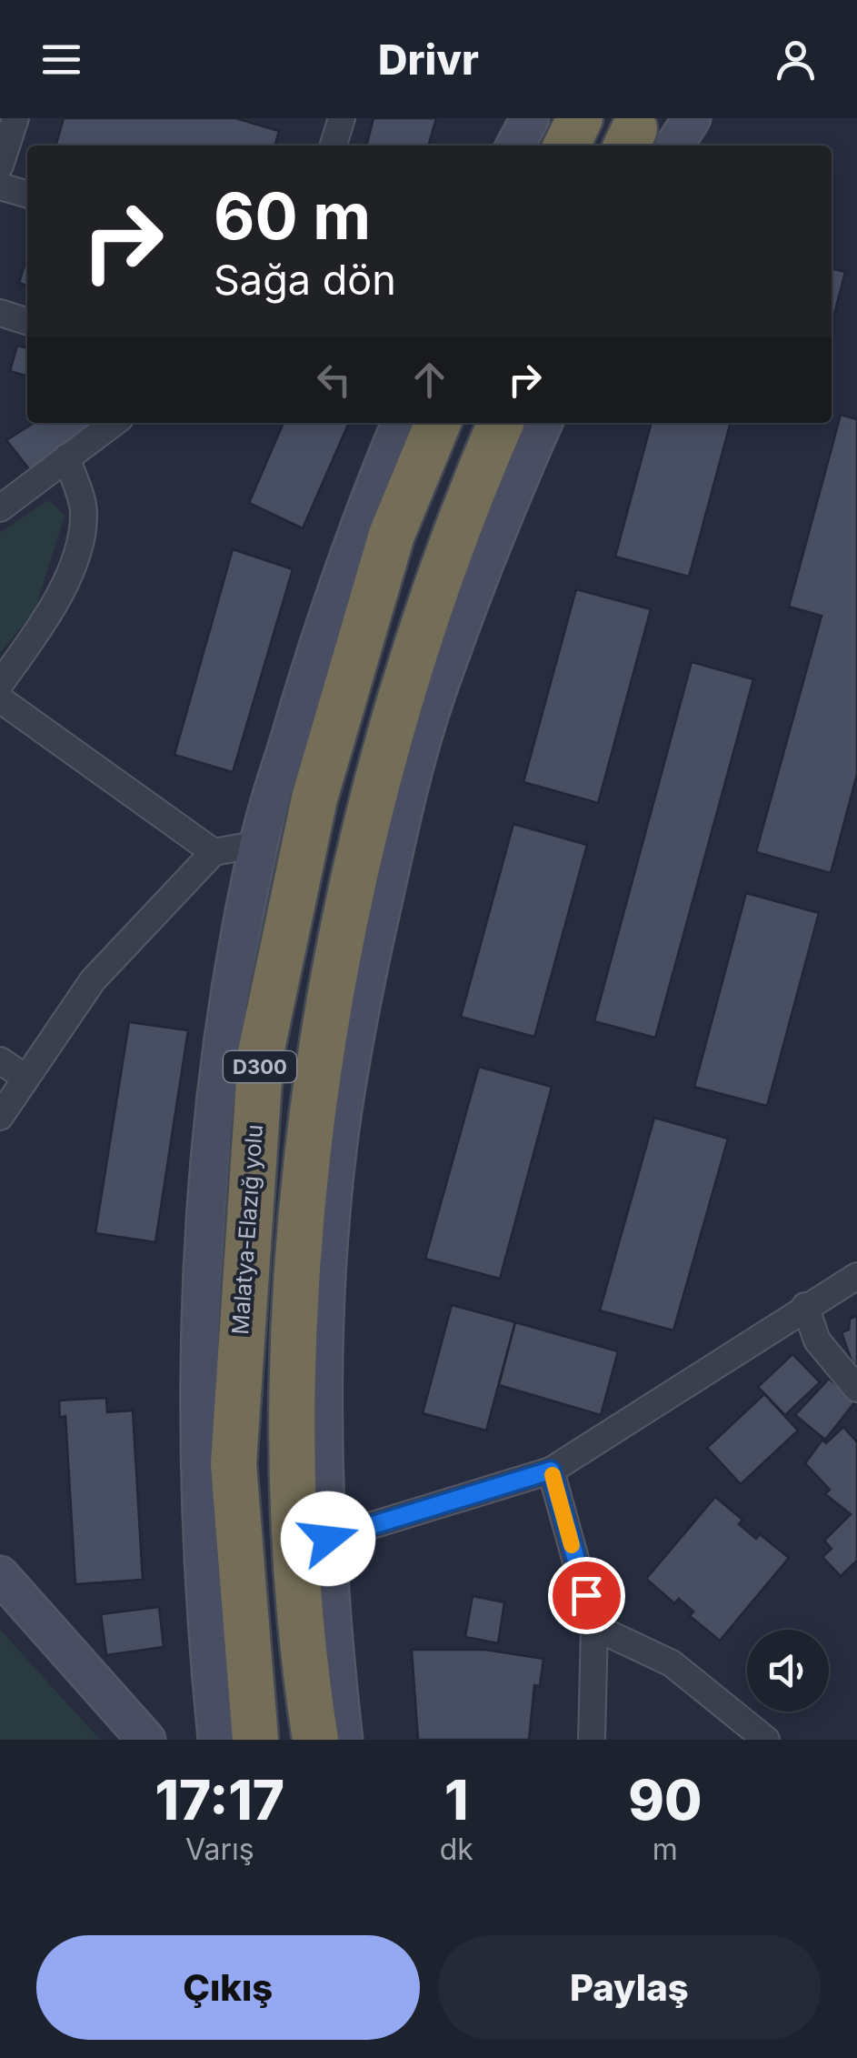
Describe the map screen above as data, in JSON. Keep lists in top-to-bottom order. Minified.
{"streets":{"highway":["D300","Malatya-Elazığ yolu"]},"page":{"header":"Drivr","turn":["60 m","Sağa dön"],"eta":["17:17","Varış","1","dk","90","m"],"buttons":["Çıkış","Paylaş"]}}
